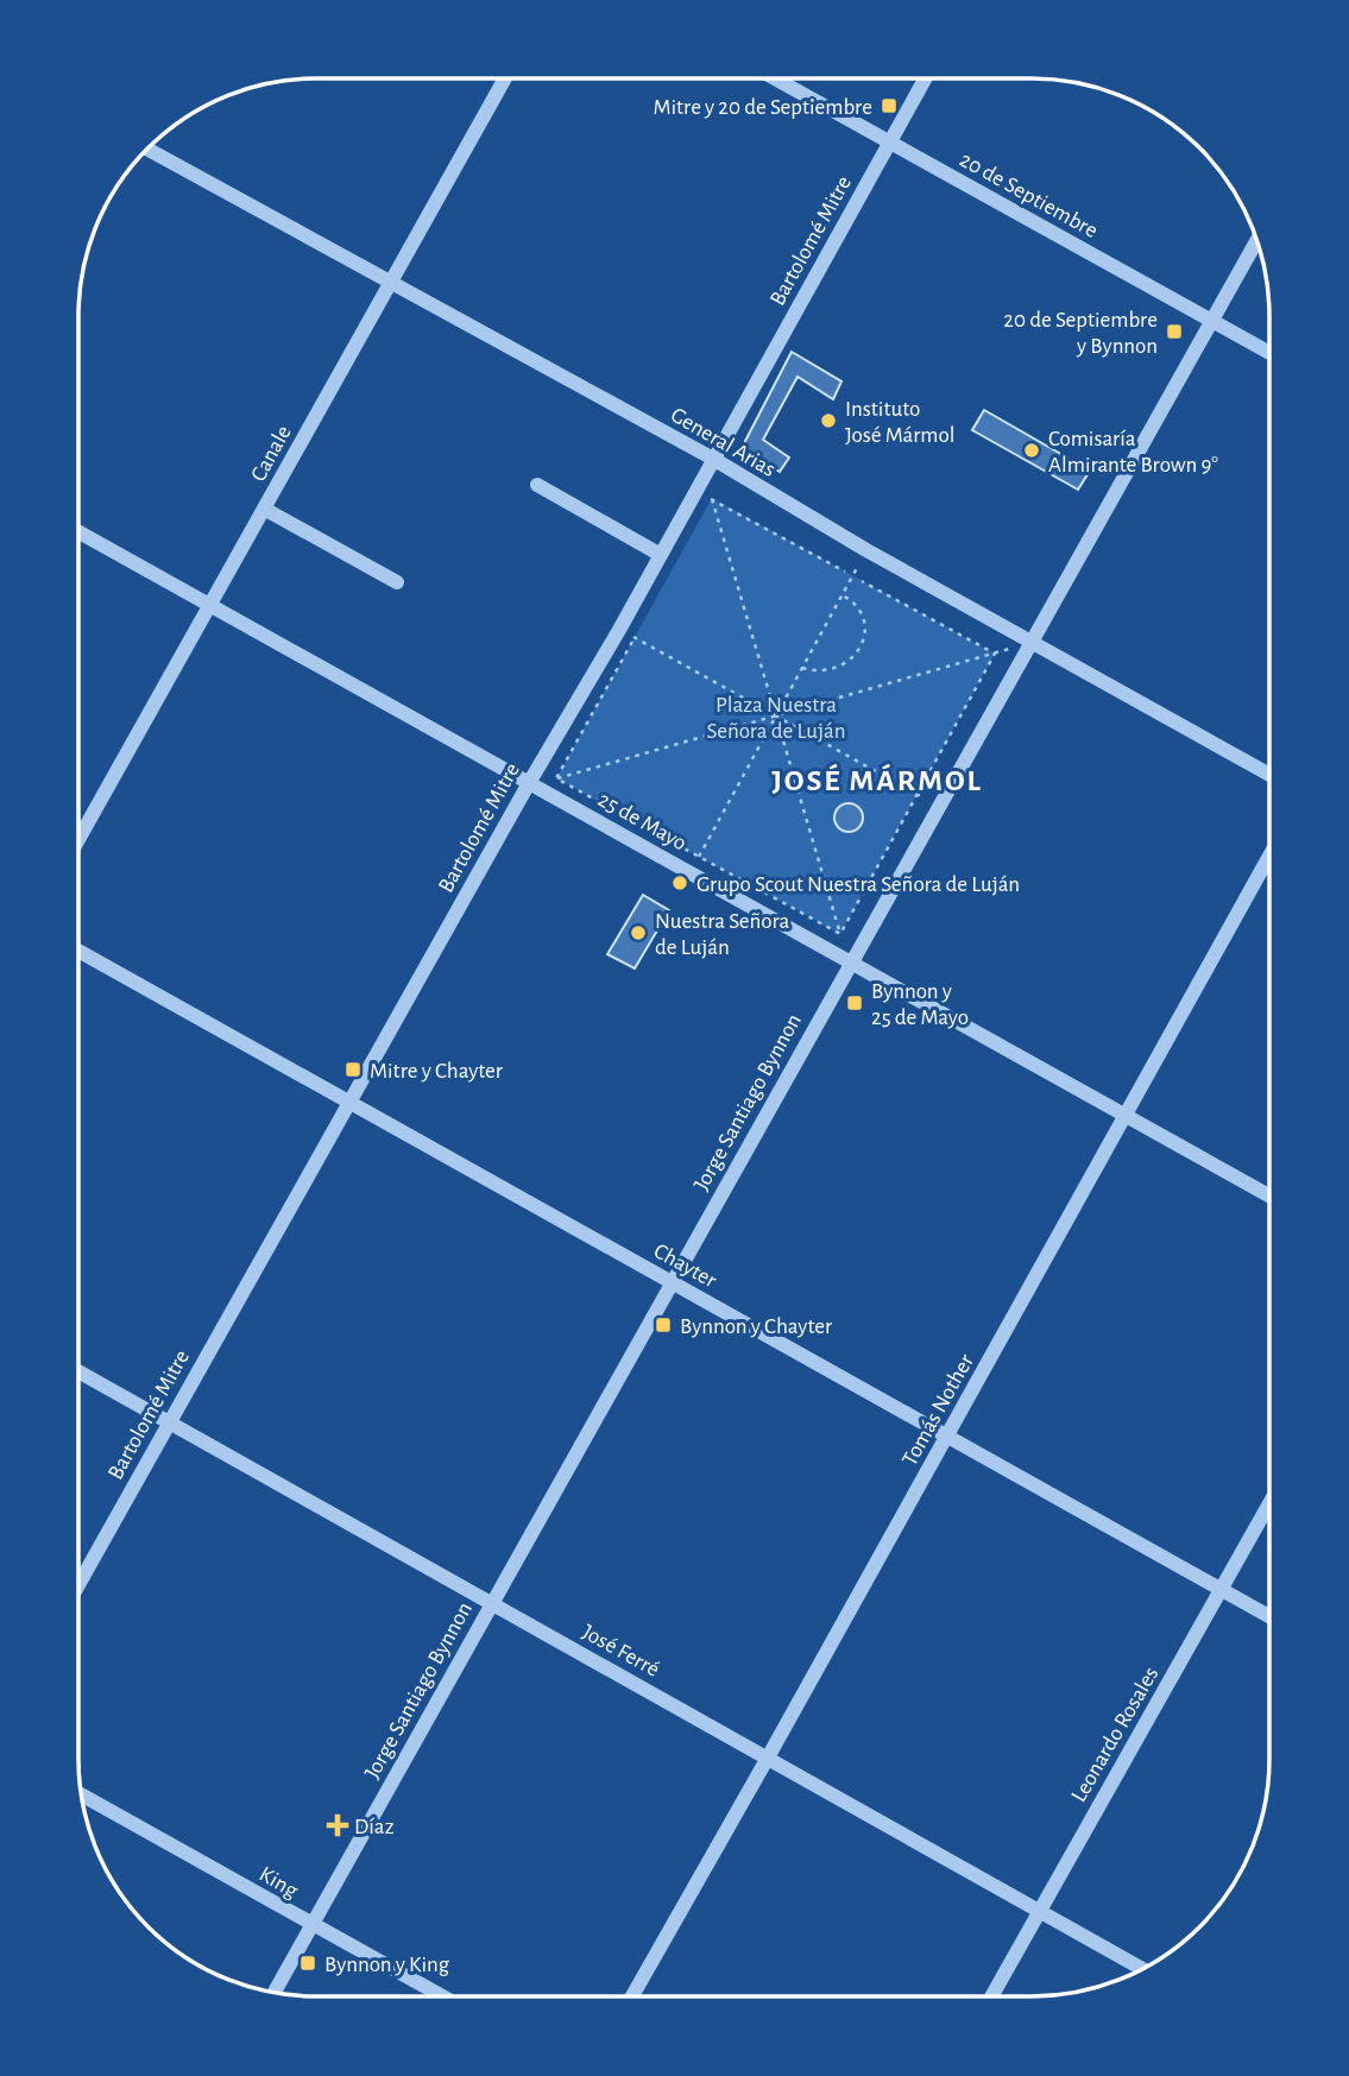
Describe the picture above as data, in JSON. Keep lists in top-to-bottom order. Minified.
{"streets":{"street":["20 de Septiembre","Bartolomé Mitre","General Arias","Canale","25 de Mayo","Jorge Santiago Bynnon","Chayter","Tomás Nother","José Ferré","Leonardo Rosales","King"]},"crossings":[["20 de Septiembre","Bartolomé Mitre"],["20 de Septiembre","Jorge Santiago Bynnon"],["Bartolomé Mitre","General Arias"],["Bartolomé Mitre","25 de Mayo"],["Bartolomé Mitre","Chayter"],["Bartolomé Mitre","José Ferré"],["General Arias","Canale"],["General Arias","Jorge Santiago Bynnon"],["Canale","25 de Mayo"],["25 de Mayo","Jorge Santiago Bynnon"],["25 de Mayo","Tomás Nother"],["Jorge Santiago Bynnon","Chayter"],["Jorge Santiago Bynnon","José Ferré"],["Jorge Santiago Bynnon","King"],["Chayter","Tomás Nother"],["Chayter","Leonardo Rosales"],["Tomás Nother","José Ferré"],["José Ferré","Leonardo Rosales"]],"districts":["JOSÉ MÁRMOL"],"parks":["Plaza Nuestra Señora de Luján"],"places":{"transit":["Mitre y 20 de Septiembre","20 de Septiembre y Bynnon","Bynnon y 25 de Mayo","Mitre y Chayter","Bynnon y Chayter","Bynnon y King"],"other":["Instituto José Mármol","Comisaría Almirante Brown 9°","Grupo Scout Nuestra Señora de Luján","Nuestra Señora de Luján"],"health":["Díaz"]}}
